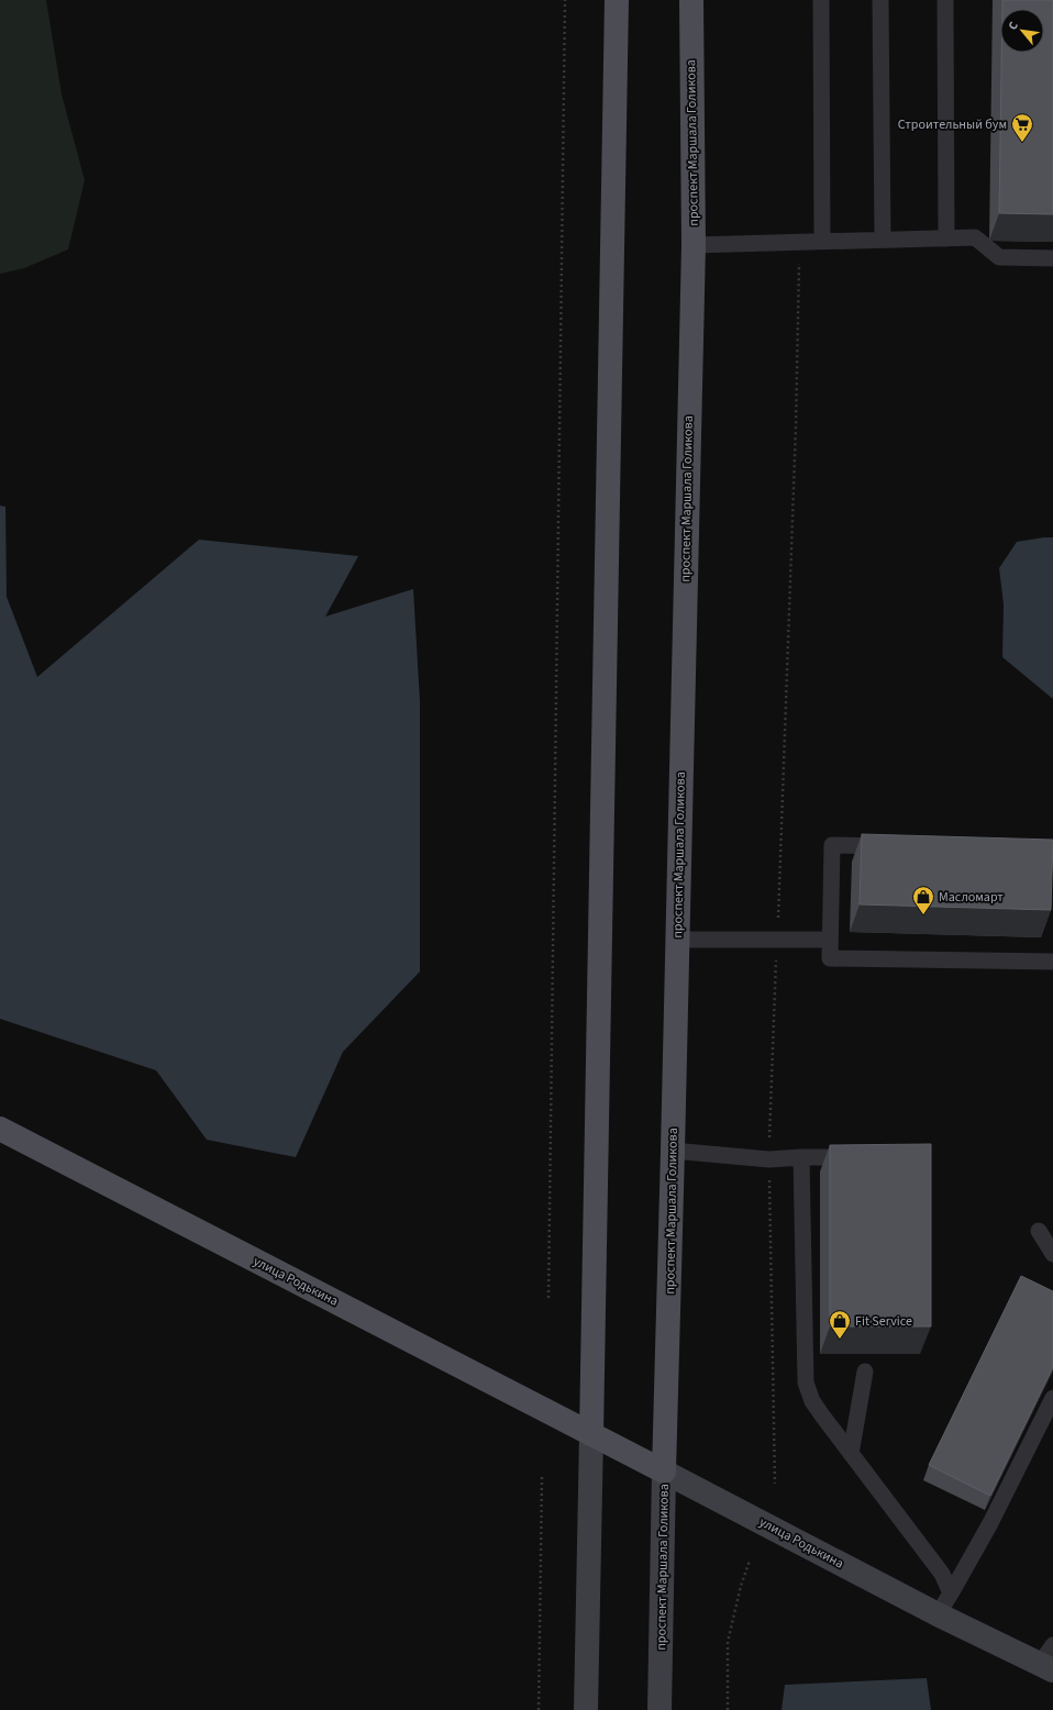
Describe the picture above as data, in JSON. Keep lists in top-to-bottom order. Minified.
{"streets":{"main road":["проспект Маршала Голикова","улица Родькина"]},"crossings":[["проспект Маршала Голикова","улица Родькина"]],"places":{"supermarket":["Строительный бум"],"shop":["Масломарт","Fit Service"]},"north":"top left"}
